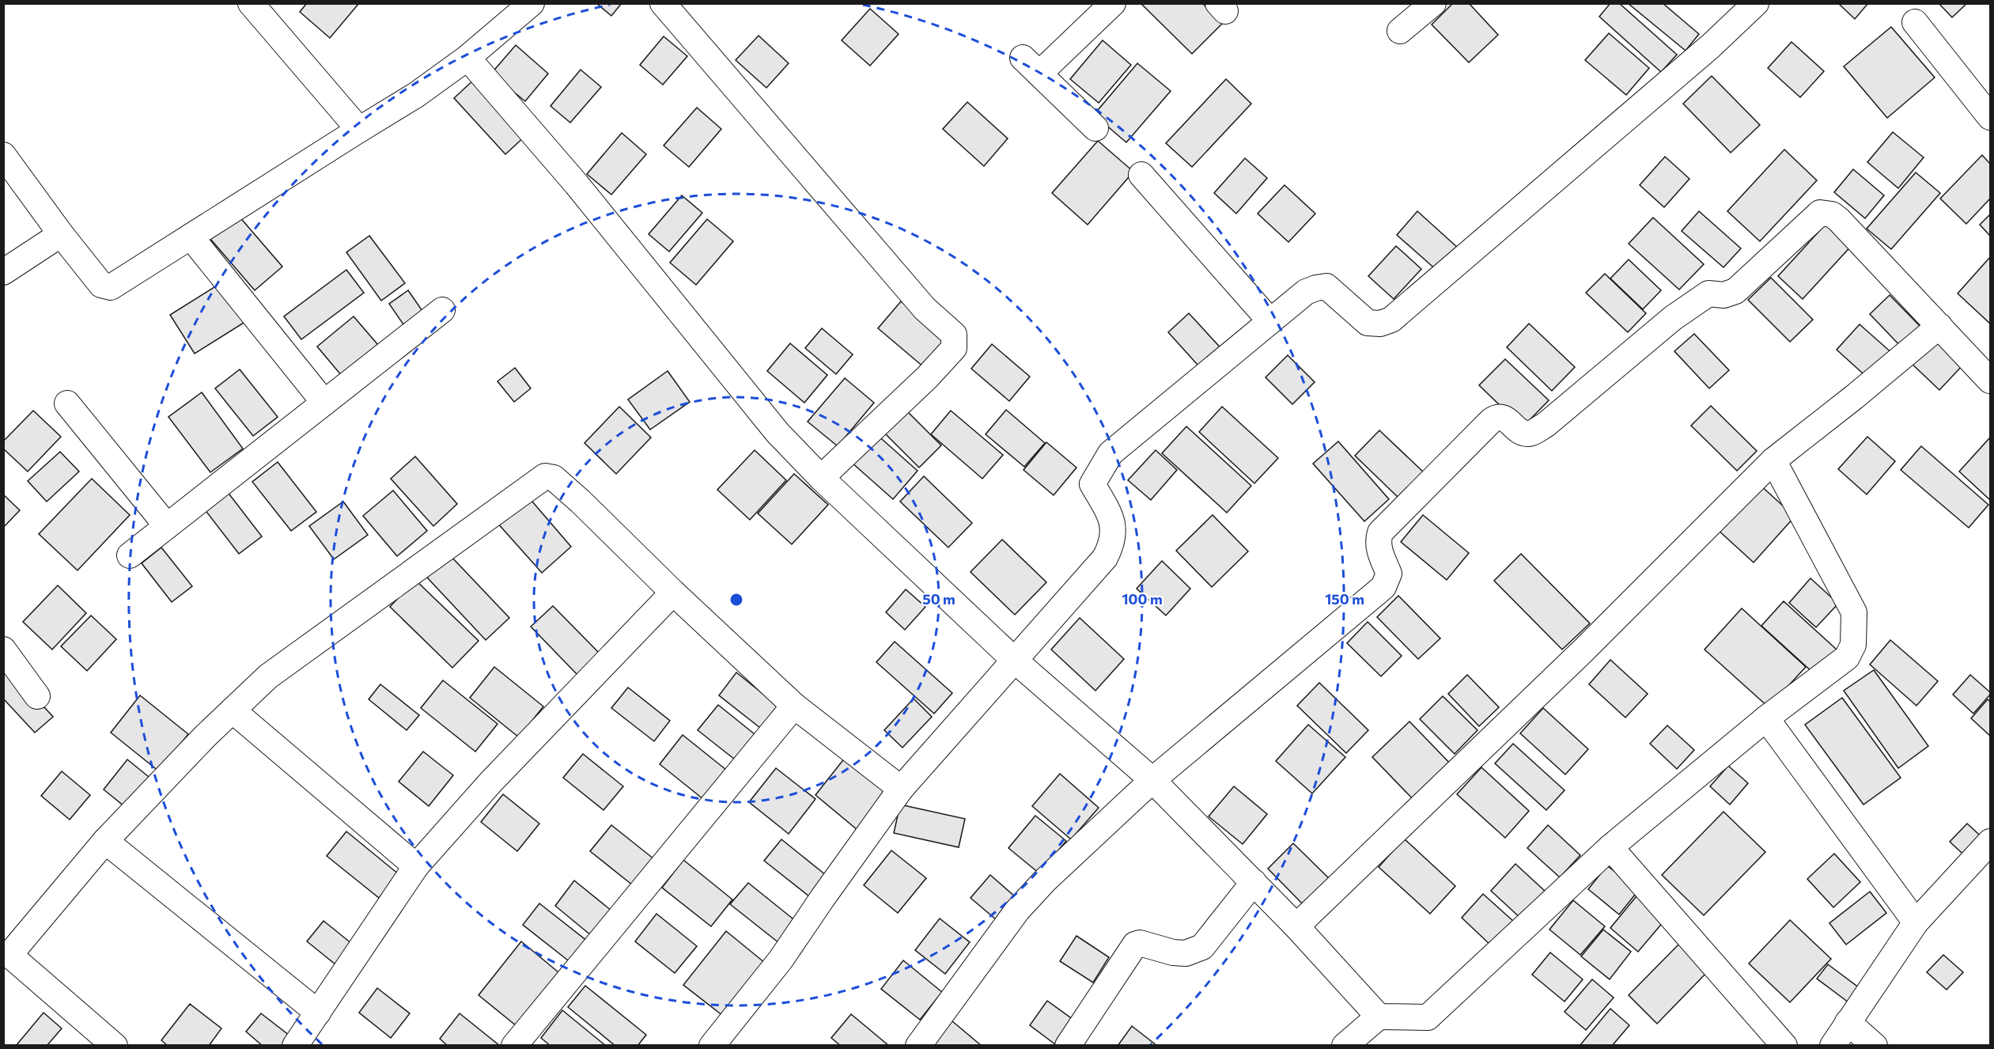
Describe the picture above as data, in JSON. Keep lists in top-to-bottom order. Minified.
{"rings":["50 m","100 m","150 m"]}
